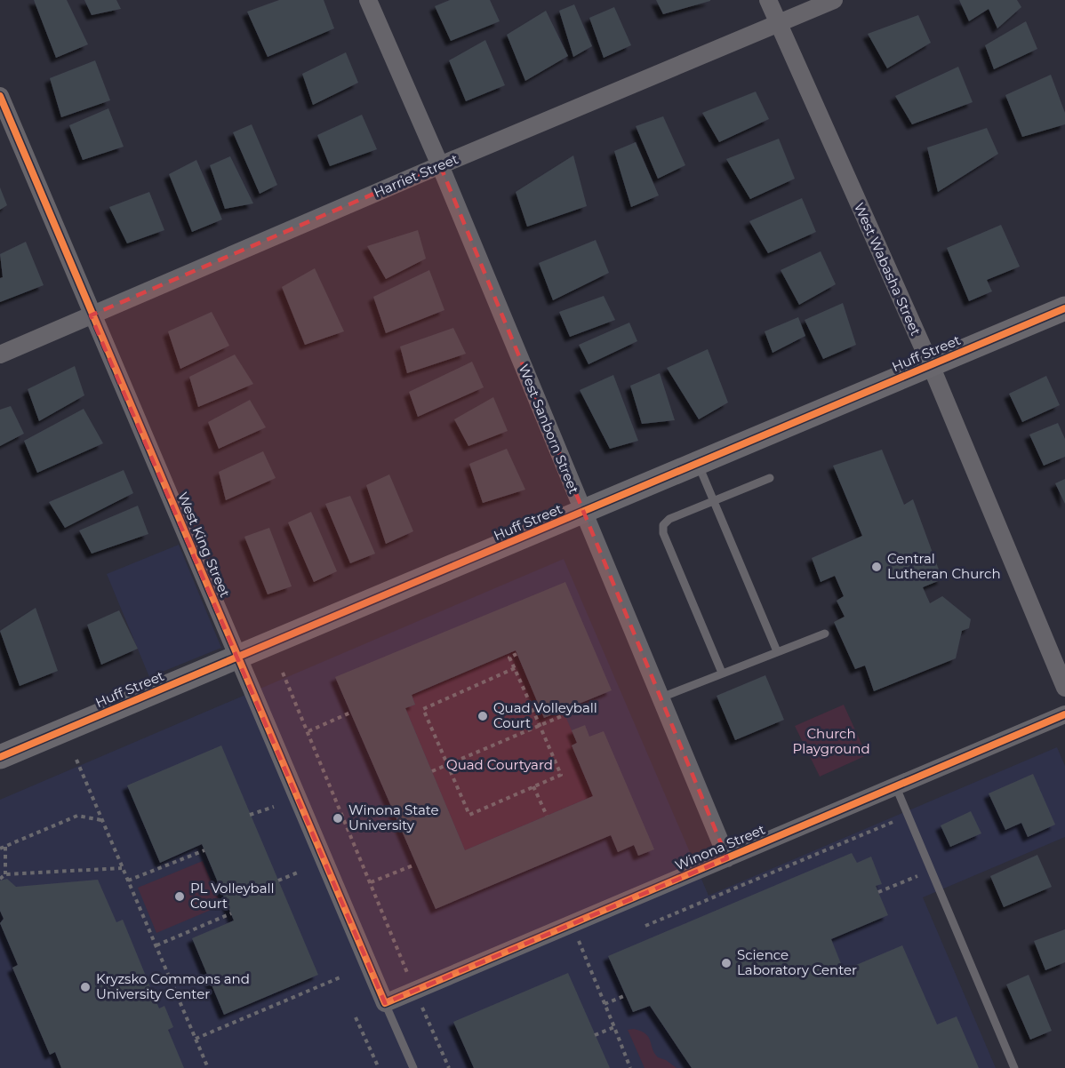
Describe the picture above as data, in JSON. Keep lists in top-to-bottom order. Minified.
{"streets":{"main road":["Huff Street"],"street":["Harriet Street","West Wabasha Street","West Sanborn Street","West King Street","Winona Street"]},"crossings":[["Harriet Street","West Wabasha Street"],["Harriet Street","West Sanborn Street"],["Harriet Street","West King Street"],["West Wabasha Street","Huff Street"],["Huff Street","West Sanborn Street"],["Huff Street","West King Street"],["West Sanborn Street","Winona Street"],["West King Street","Winona Street"]],"parks":["Church Playground","Quad Courtyard"],"places":["Central Lutheran Church","Quad Volleyball Court","Winona State University","PL Volleyball Court","Science Laboratory Center","Kryzsko Commons and University Center"]}
